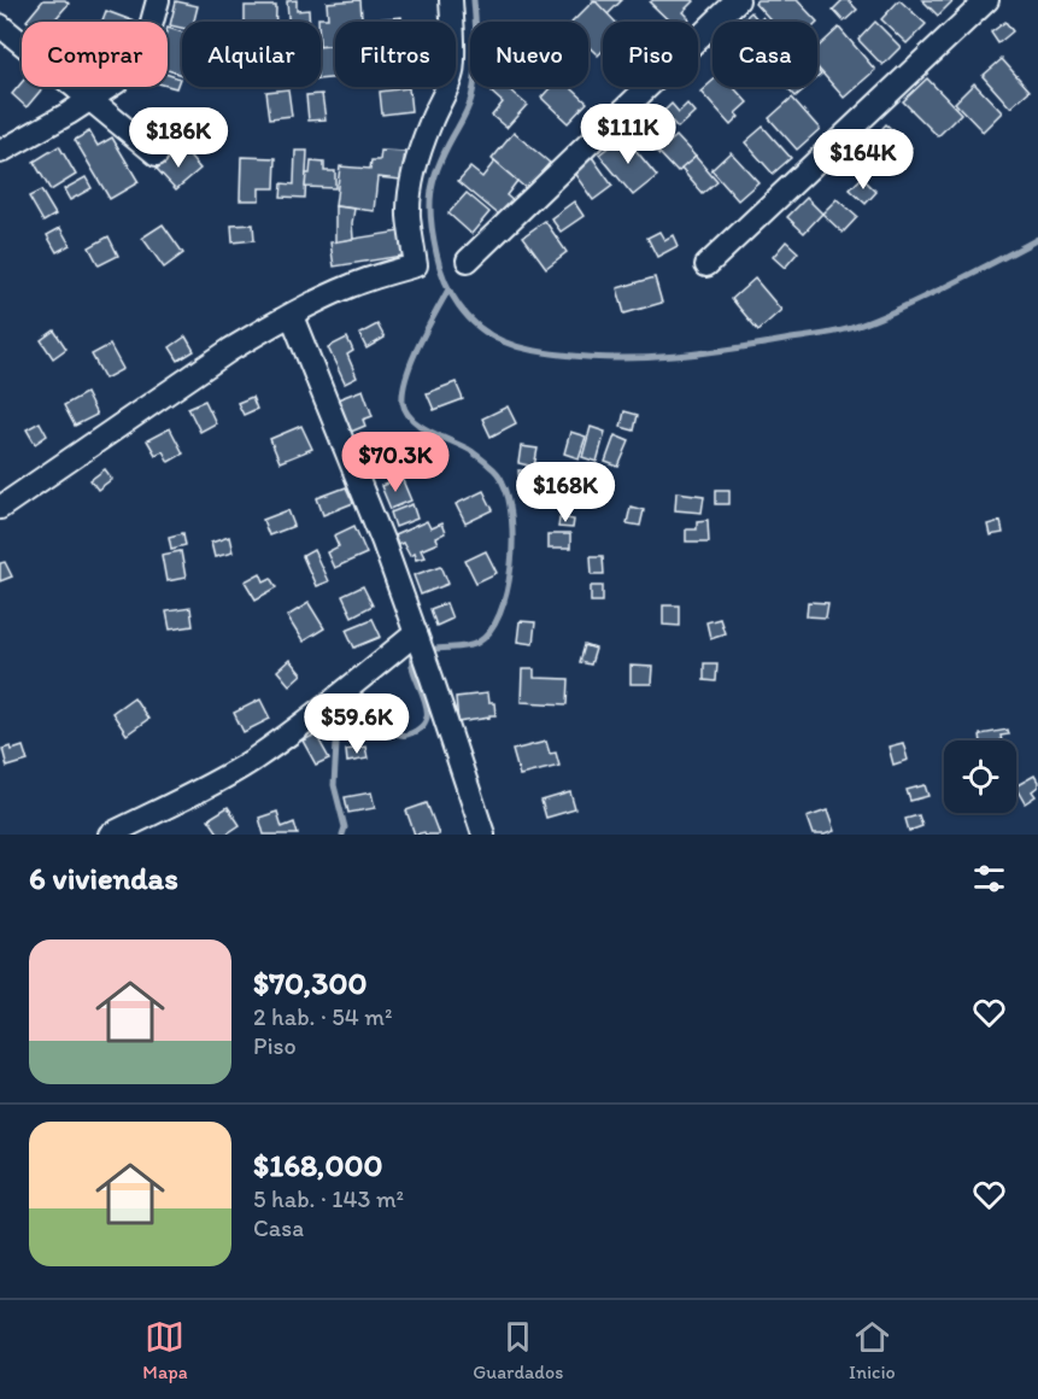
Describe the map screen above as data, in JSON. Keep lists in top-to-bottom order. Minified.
{"page":{"chip":["Comprar","Alquilar","Filtros","Nuevo","Piso","Casa"],"price":["$111K","$186K","$164K","$70.3K","$168K","$59.6K"],"heading":"6 viviendas","list":[{"name":"$70,300","note":"2 hab. · 54 m² · Piso"},{"name":"$168,000","note":"5 hab. · 143 m² · Casa"}],"tabs":["Mapa","Guardados","Inicio"]}}
